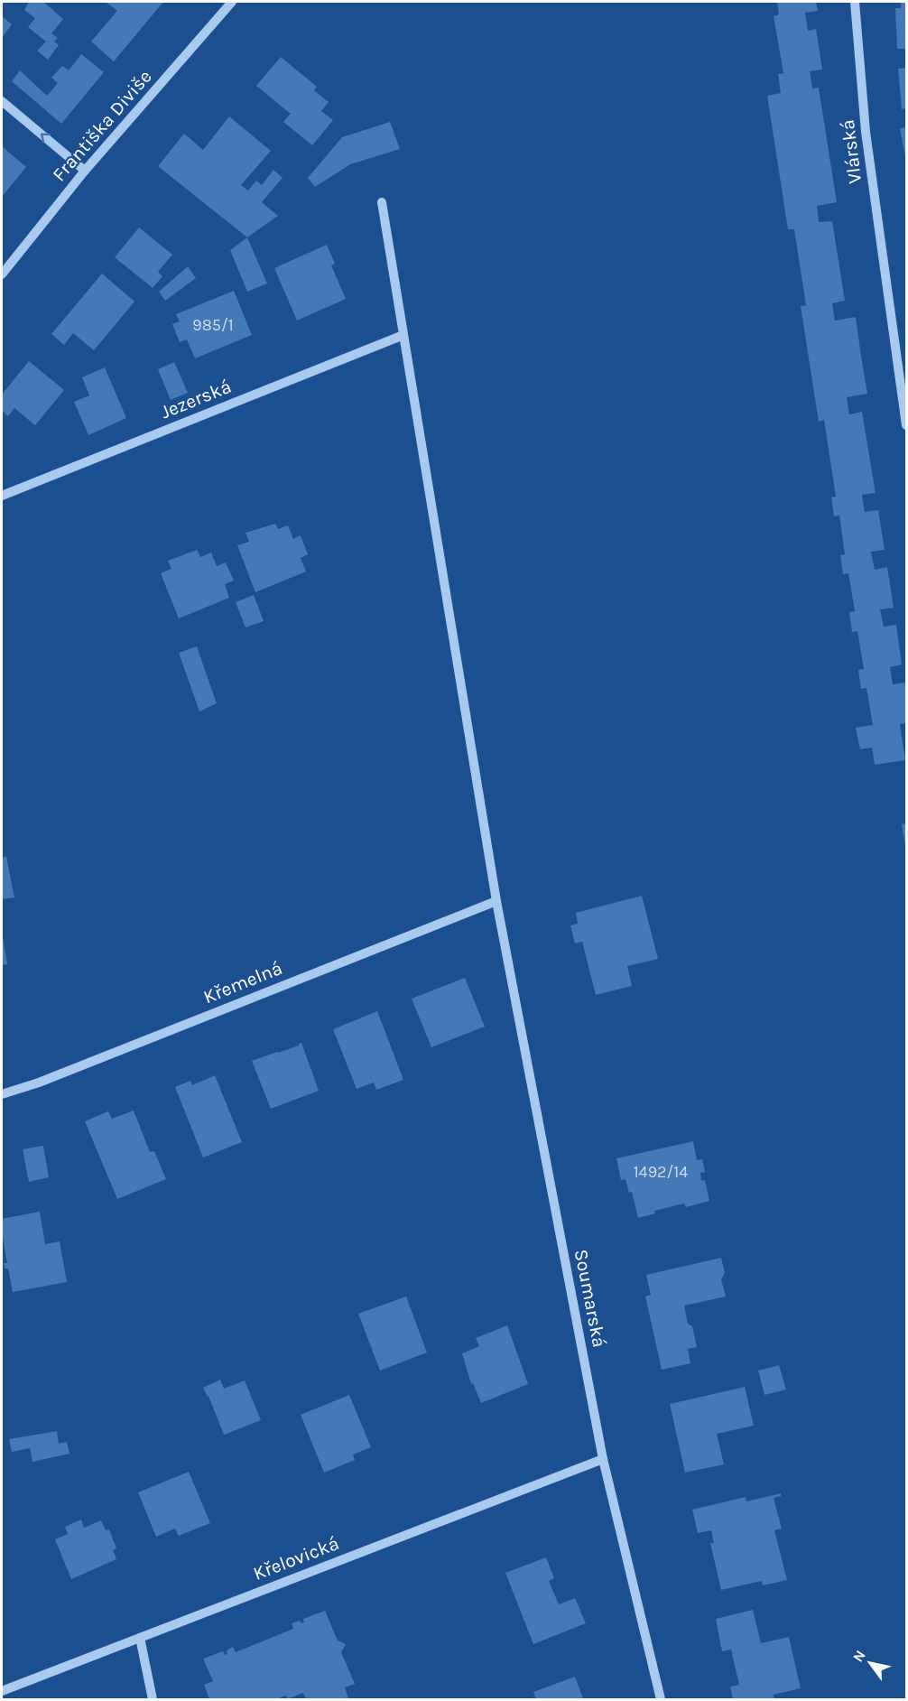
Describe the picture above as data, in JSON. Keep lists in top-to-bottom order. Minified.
{"streets":{"street":["Františka Diviše","Vlárská","Jezerská","Křemelná","Soumarská","Křelovická"]},"crossings":[["Jezerská","Soumarská"],["Křemelná","Soumarská"],["Soumarská","Křelovická"]],"house_numbers":["985/1","1492/14"],"north":"top left"}
